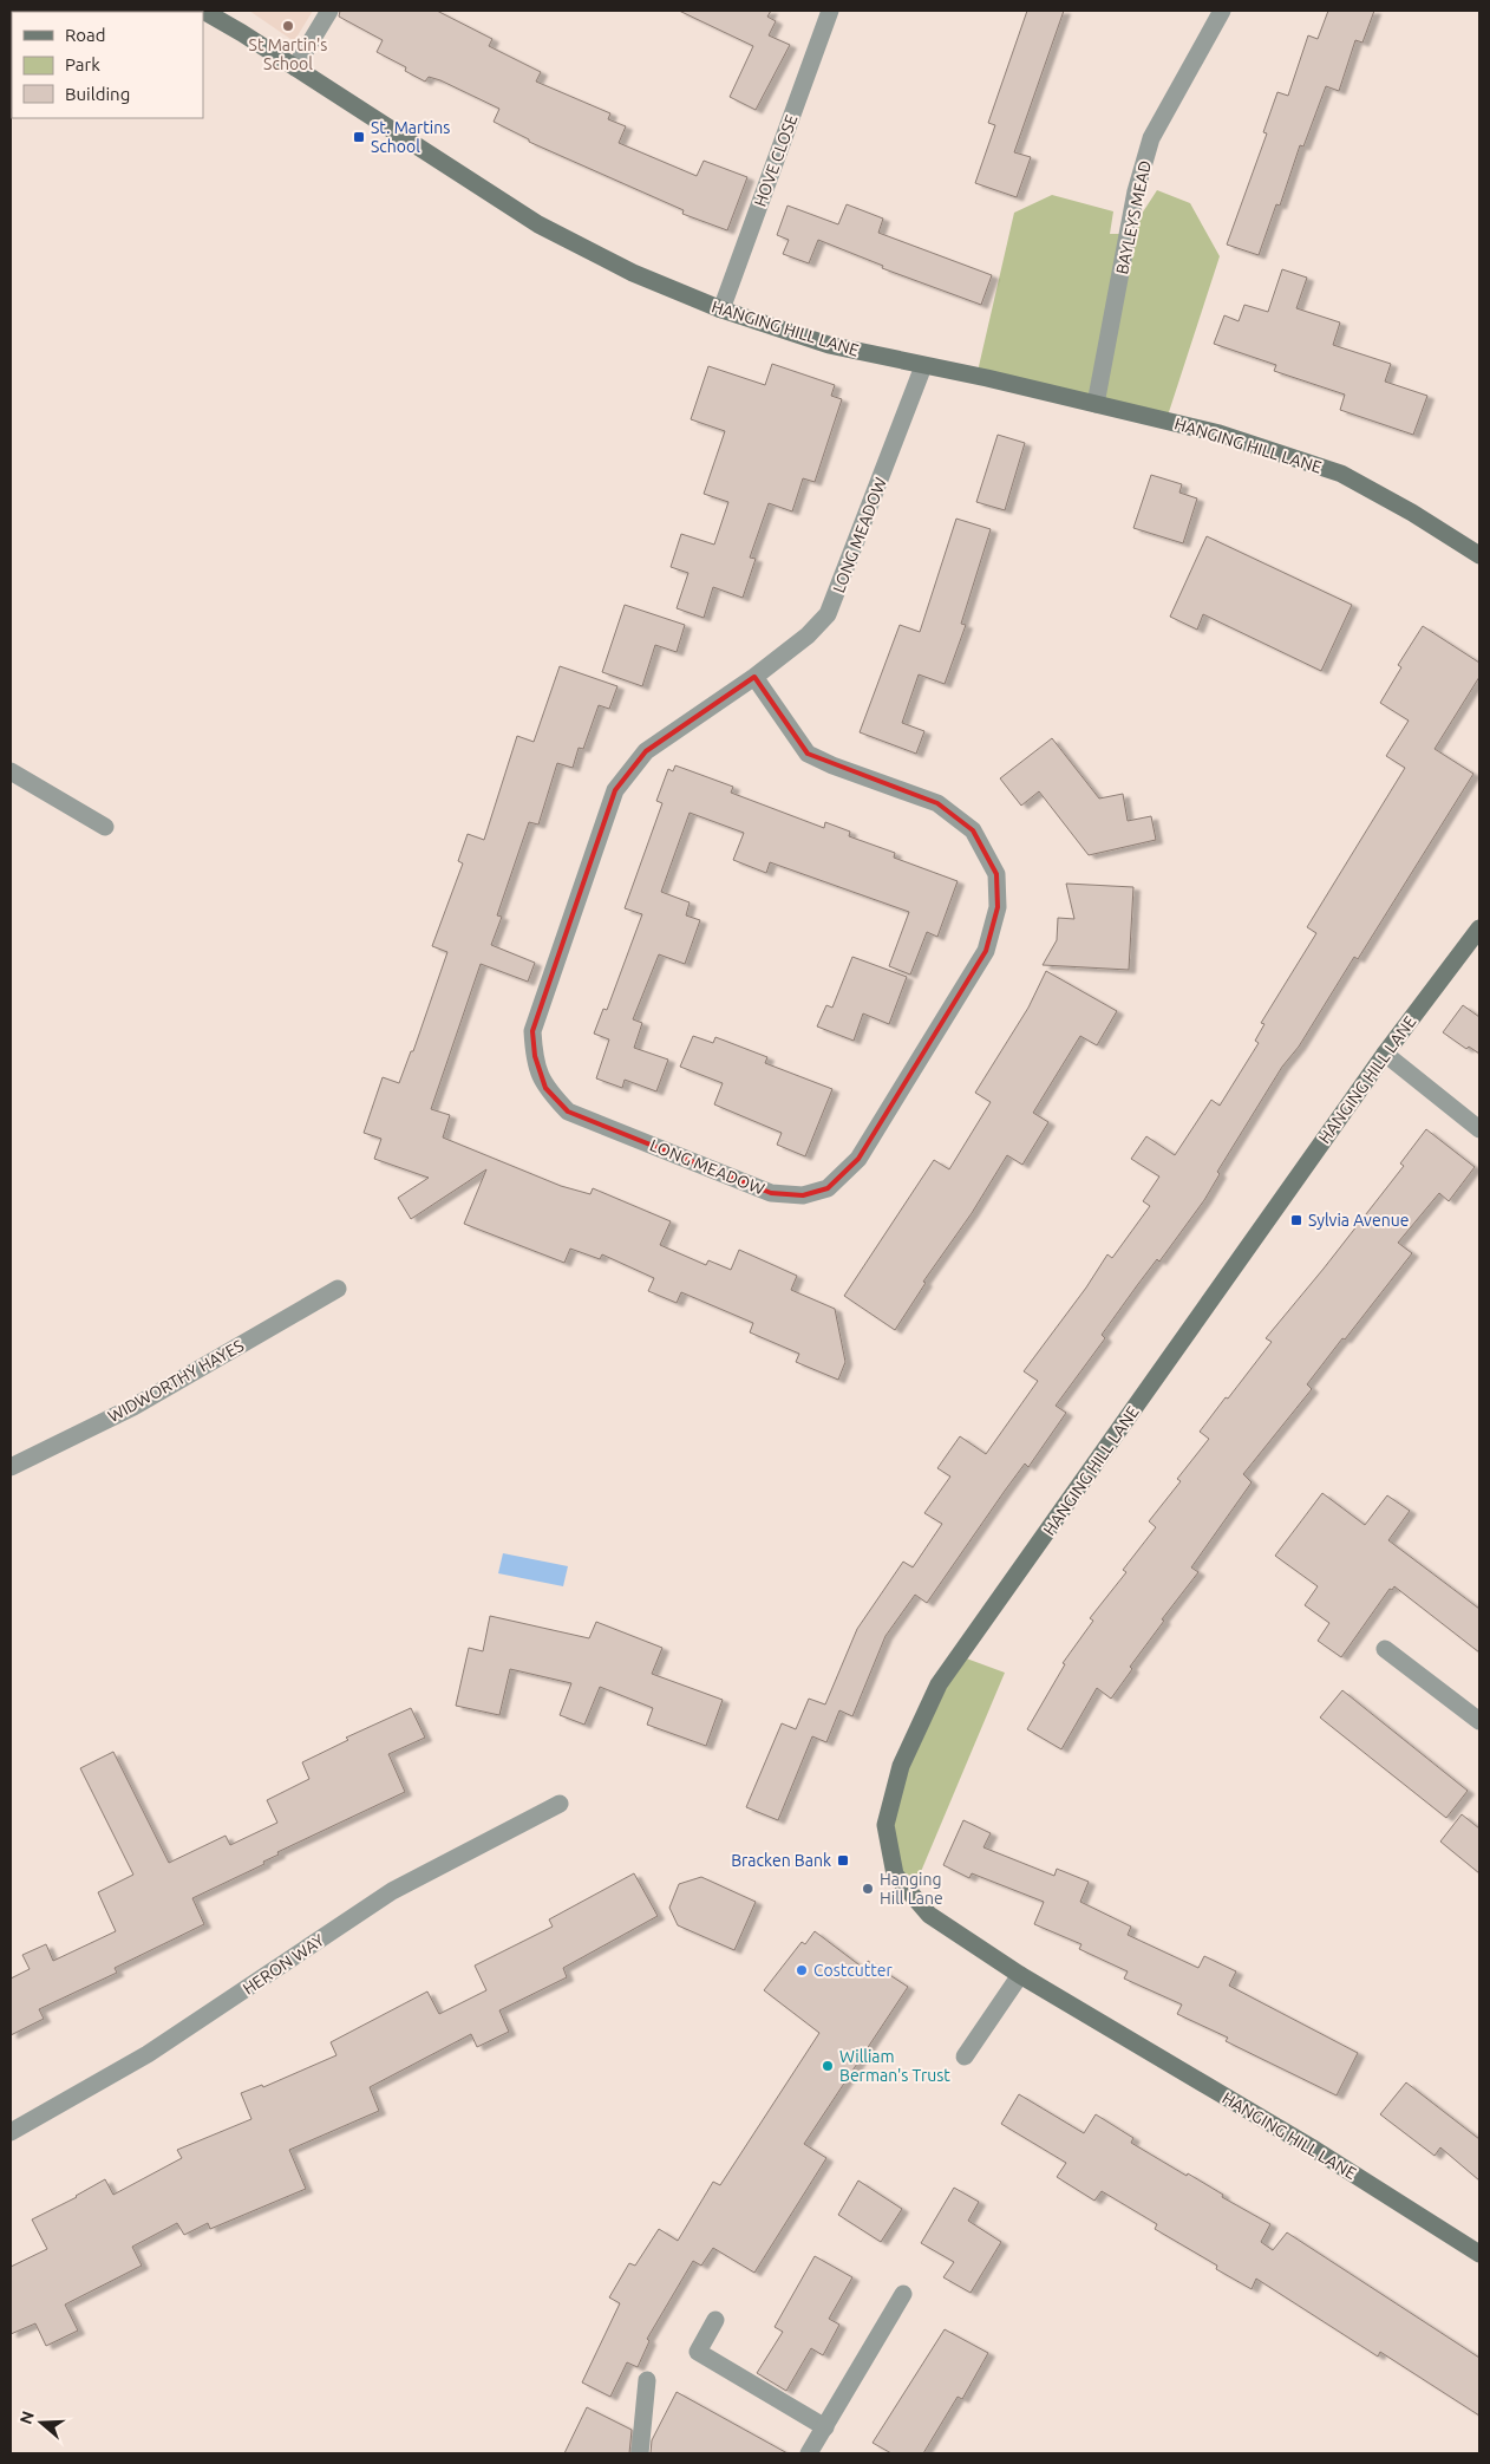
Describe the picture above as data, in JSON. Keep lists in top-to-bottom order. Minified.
{"streets":{"street":["HOVE CLOSE","BAYLEYS MEAD","HANGING HILL LANE","LONG MEADOW","WIDWORTHY HAYES","HERON WAY"]},"crossings":[["HOVE CLOSE","HANGING HILL LANE"],["BAYLEYS MEAD","HANGING HILL LANE"],["HANGING HILL LANE","LONG MEADOW"]],"places":{"other":["St Martin's School","Hanging Hill Lane","Costcutter","William Berman's Trust"],"transit":["St. Martins School","Sylvia Avenue","Bracken Bank"]},"legend":["Road","Park","Building"],"north":"left"}
